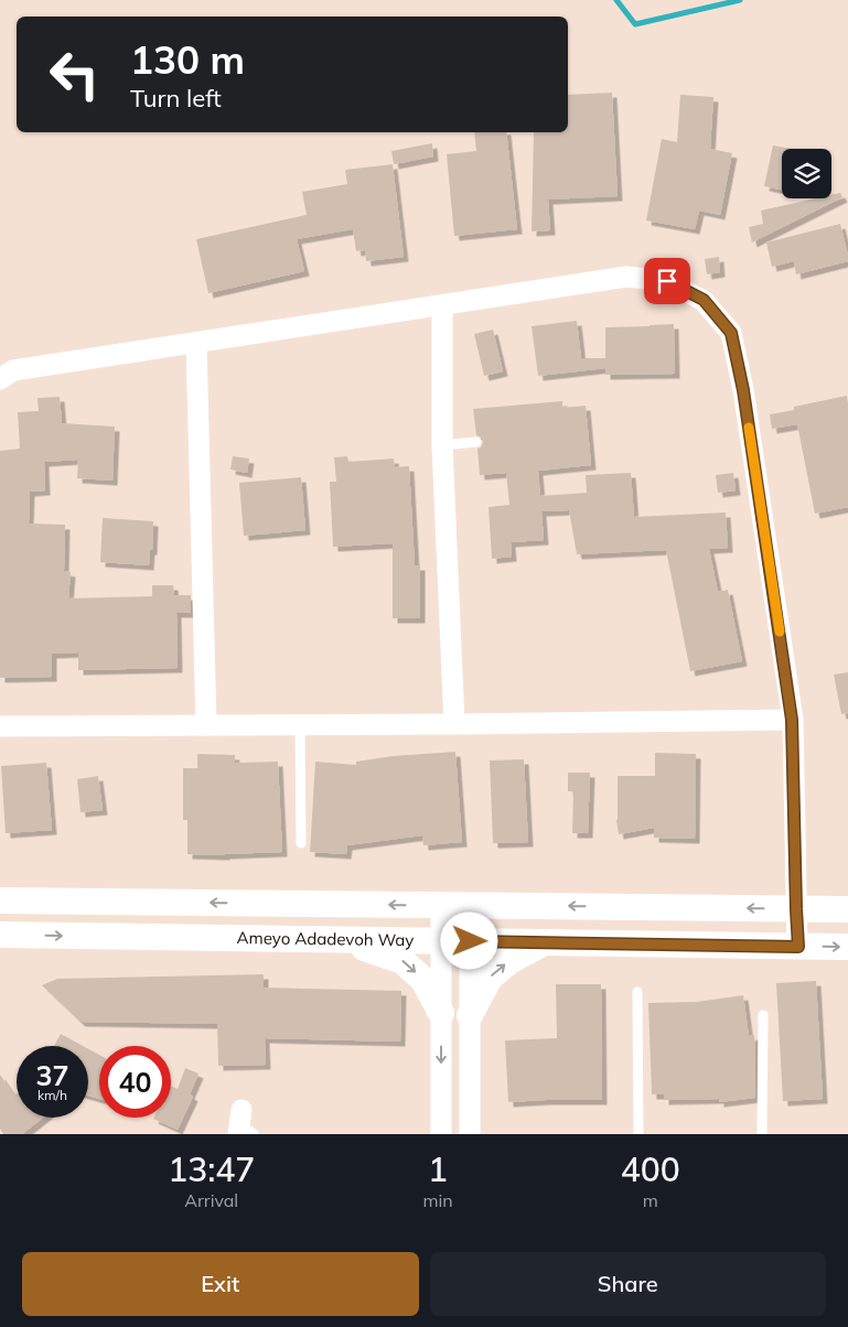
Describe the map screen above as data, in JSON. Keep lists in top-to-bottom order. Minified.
{"streets":{"street":["Ameyo Adadevoh Way"]},"page":{"turn":["130 m","Turn left"],"speed":"37 km/h","limit":"40","eta":["13:47","Arrival","1","min","400","m"],"buttons":["Exit","Share"]}}
